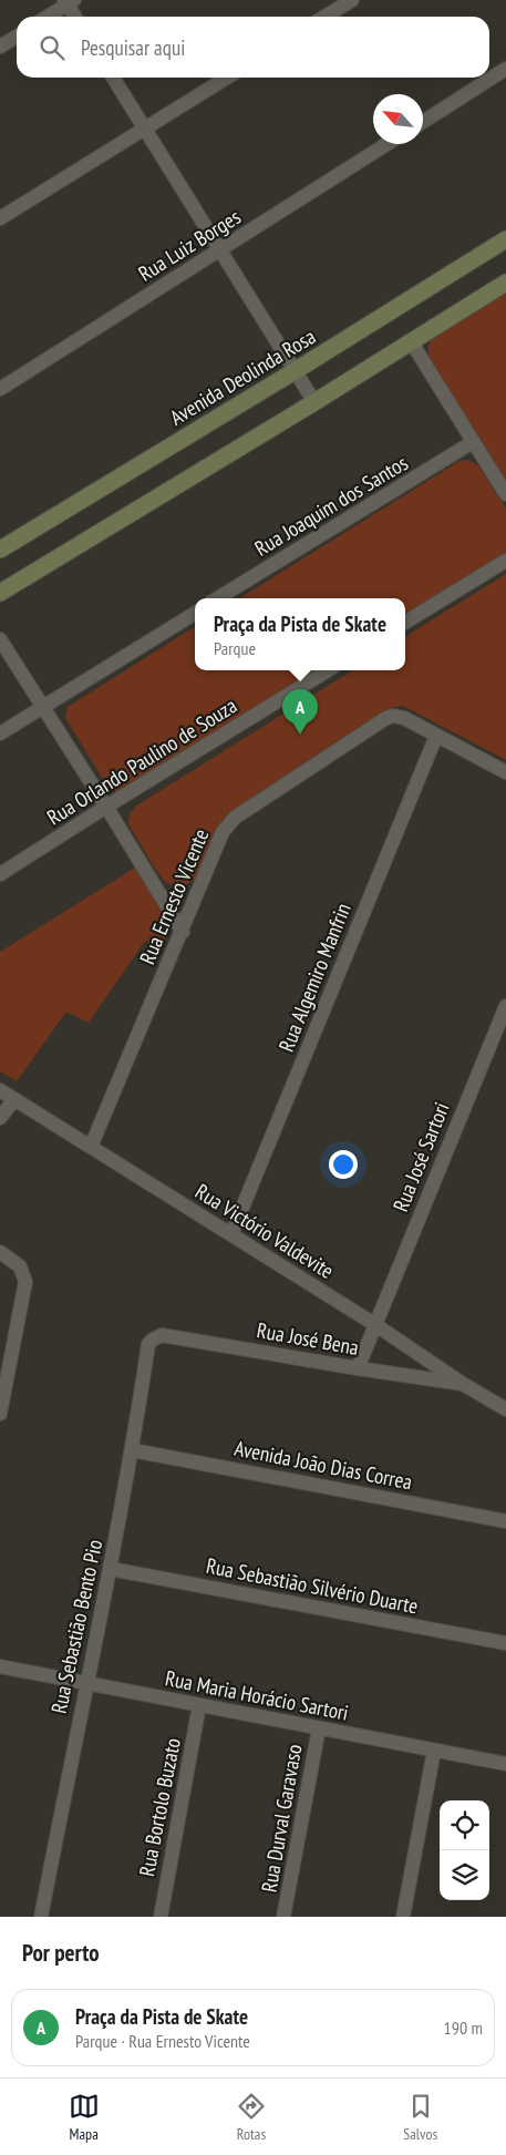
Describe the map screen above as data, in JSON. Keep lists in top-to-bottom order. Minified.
{"streets":{"street":["Rua Luiz Borges","Avenida Deolinda Rosa","Rua Joaquim dos Santos","Rua Orlando Paulino de Souza","Rua Ernesto Vicente","Rua Algemiro Manfrin","Rua José Sartori","Rua Victório Valdevite","Rua José Bena","Avenida João Dias Correa","Rua Sebastião Silvério Duarte","Rua Sebastião Bento Pio","Rua Maria Horácio Sartori","Rua Bortolo Buzato","Rua Durval Garavaso"]},"crossings":[["Rua Ernesto Vicente","Rua Algemiro Manfrin"],["Rua Ernesto Vicente","Rua Victório Valdevite"],["Rua Algemiro Manfrin","Rua Victório Valdevite"],["Rua José Sartori","Rua Victório Valdevite"],["Rua José Sartori","Rua José Bena"],["Rua Victório Valdevite","Rua José Bena"],["Rua José Bena","Rua Sebastião Bento Pio"],["Avenida João Dias Correa","Rua Sebastião Bento Pio"],["Rua Sebastião Silvério Duarte","Rua Sebastião Bento Pio"],["Rua Sebastião Bento Pio","Rua Maria Horácio Sartori"],["Rua Maria Horácio Sartori","Rua Bortolo Buzato"],["Rua Maria Horácio Sartori","Rua Durval Garavaso"]],"north":"top left","page":{"search":"Pesquisar aqui","popup":["Praça da Pista de Skate","Parque"],"pins":"A","heading":"Por perto","list":[{"mark":"A","name":"Praça da Pista de Skate","note":"Parque · Rua Ernesto Vicente","value":"190 m"}],"nav":["Mapa","Rotas","Salvos"]}}
